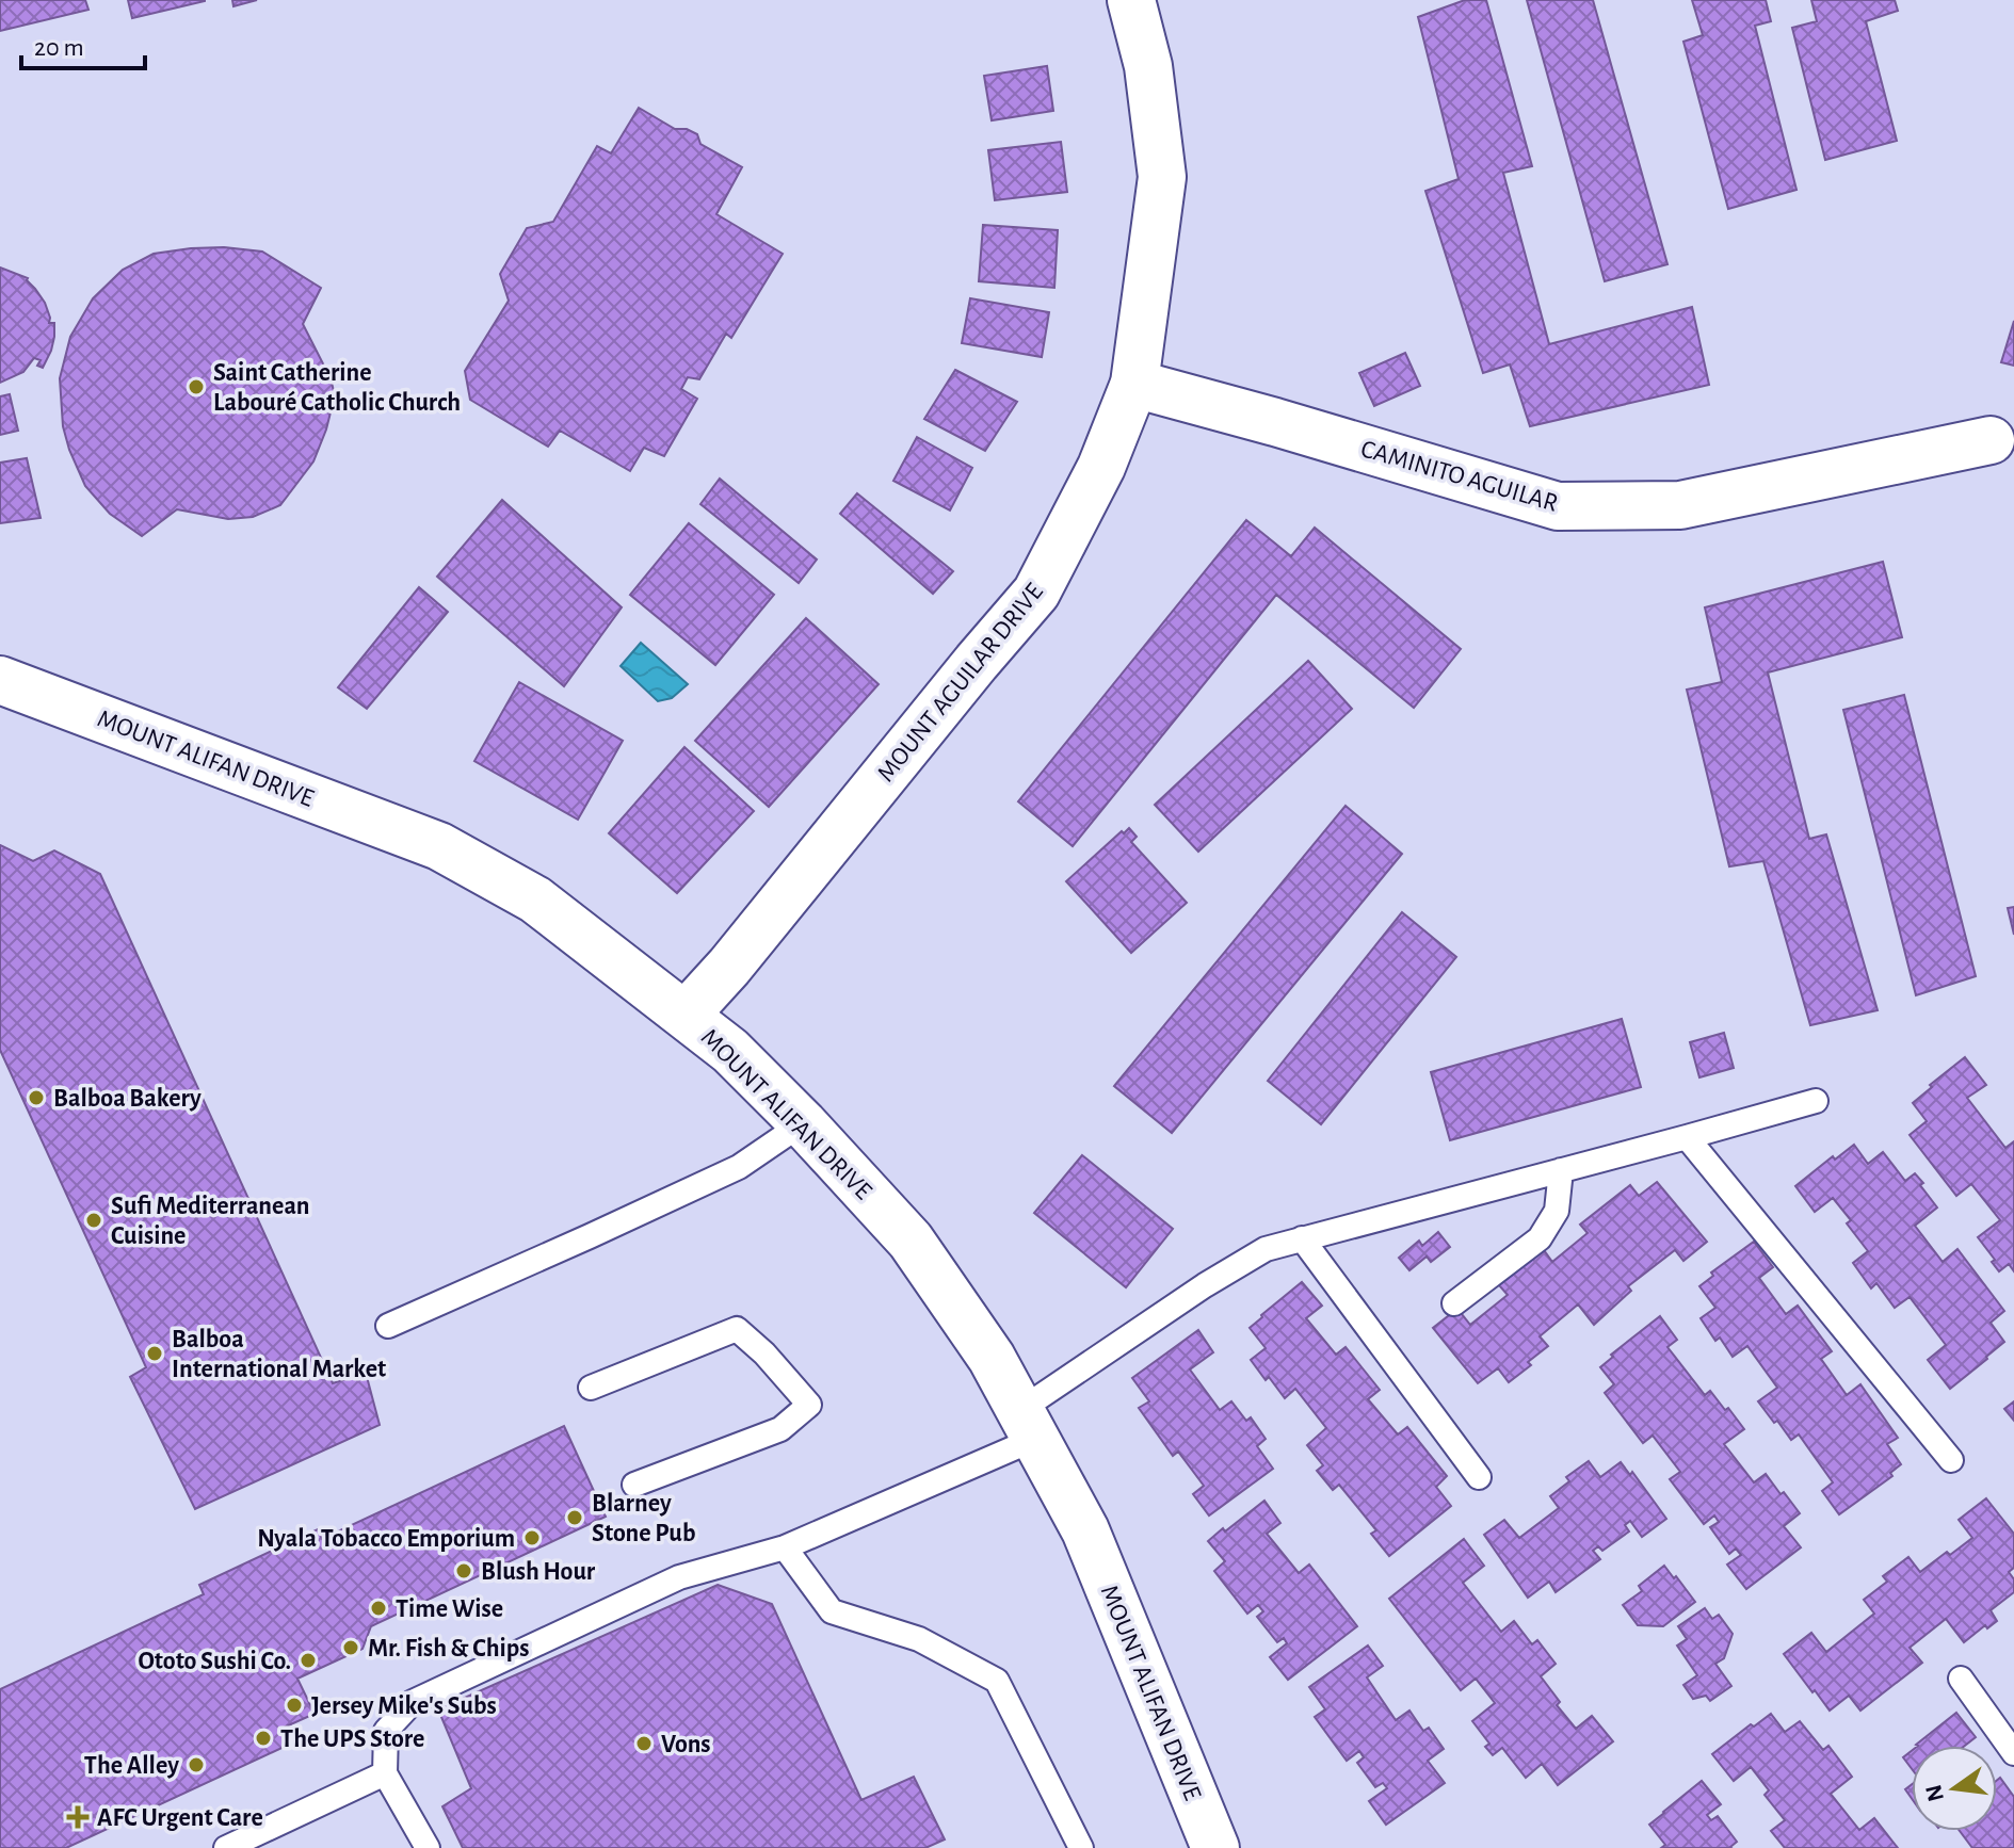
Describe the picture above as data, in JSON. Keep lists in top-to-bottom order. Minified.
{"streets":{"street":["CAMINITO AGUILAR","MOUNT AGUILAR DRIVE","MOUNT ALIFAN DRIVE"]},"crossings":[["CAMINITO AGUILAR","MOUNT AGUILAR DRIVE"],["MOUNT AGUILAR DRIVE","MOUNT ALIFAN DRIVE"]],"places":{"other":["Saint Catherine Labouré Catholic Church","Balboa Bakery","Sufi Mediterranean Cuisine","Balboa International Market","Blarney Stone Pub","Nyala Tobacco Emporium","Blush Hour","Time Wise","Mr. Fish & Chips","Ototo Sushi Co.","Jersey Mike's Subs","The UPS Store","Vons","The Alley"],"health":["AFC Urgent Care"]},"scale_bar":"20 m","north":"left"}
